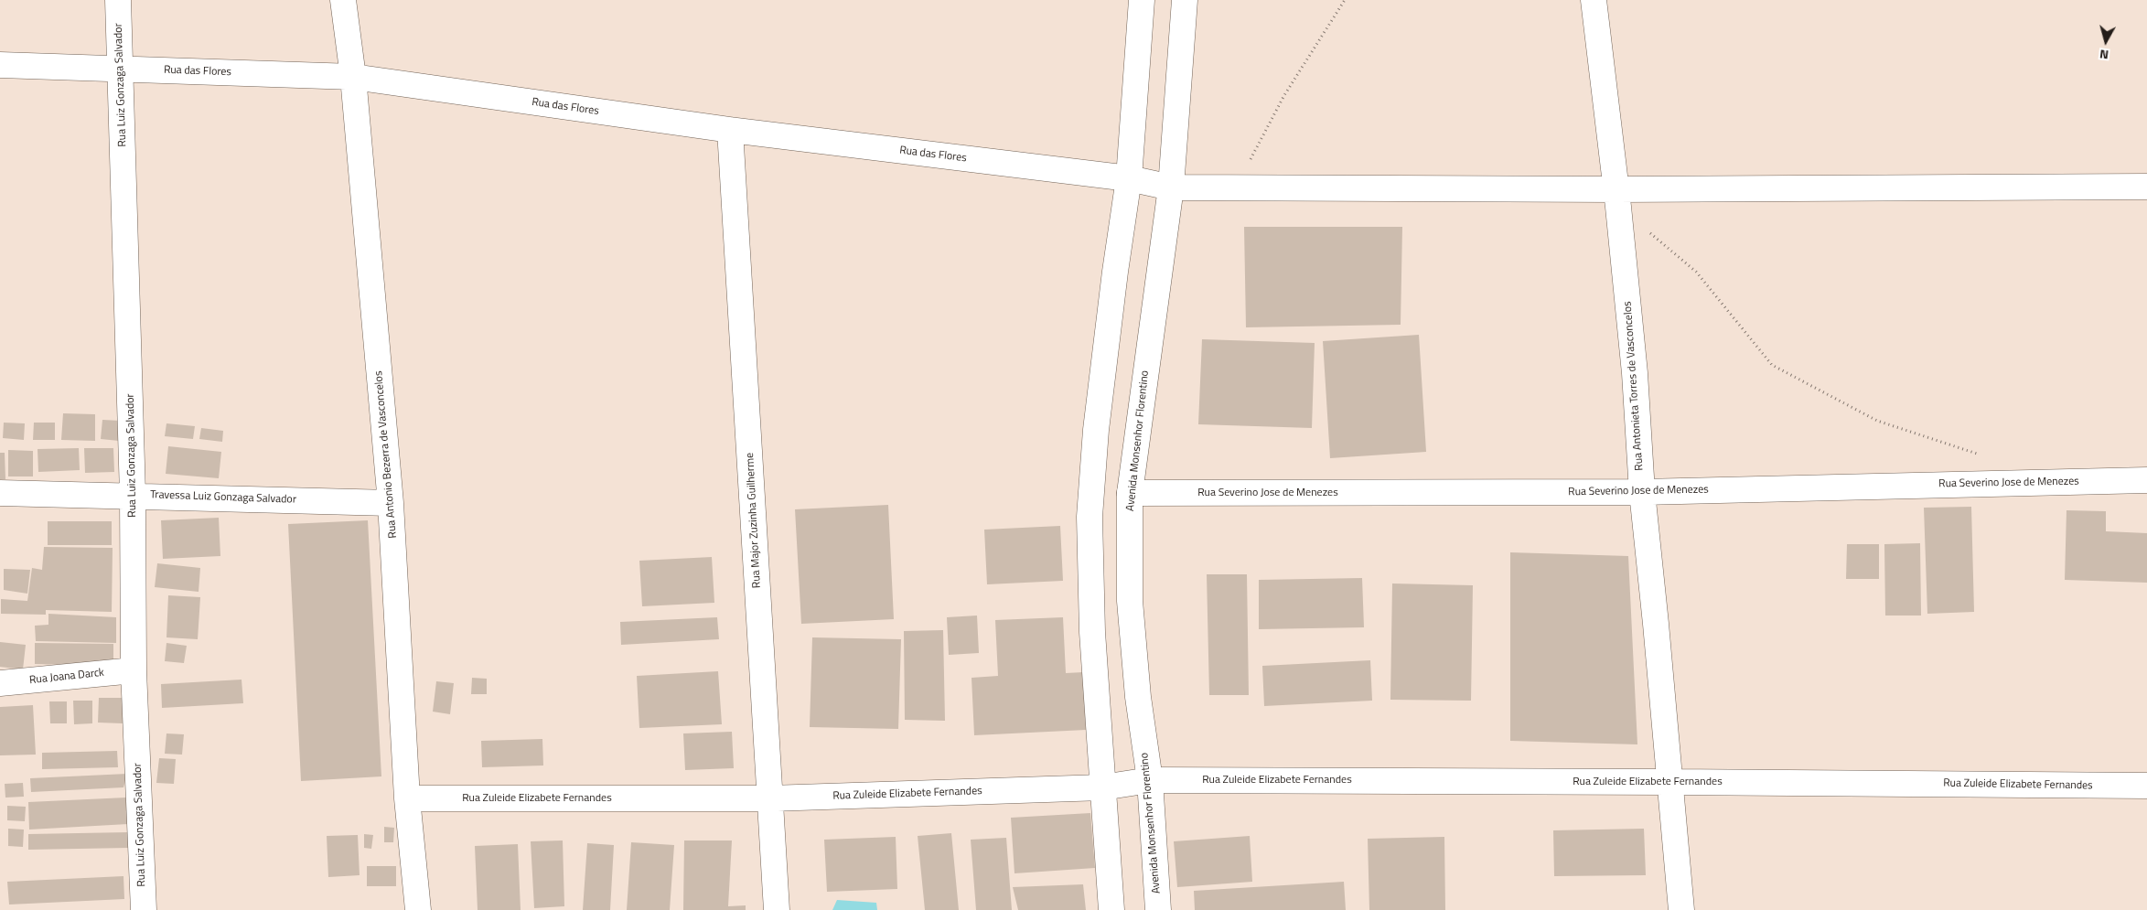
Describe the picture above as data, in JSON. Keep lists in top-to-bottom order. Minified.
{"streets":{"street":["Rua das Flores","Rua Luiz Gonzaga Salvador","Rua Antonieta Torres de Vasconcelos","Avenida Monsenhor Florentino","Rua Antonio Bezerra de Vasconcelos","Rua Severino Jose de Menezes","Travessa Luiz Gonzaga Salvador","Rua Major Zuzinha Guilherme","Rua Joana Darck","Rua Zuleide Elizabete Fernandes"]},"crossings":[["Rua das Flores","Rua Luiz Gonzaga Salvador"],["Rua das Flores","Rua Antonieta Torres de Vasconcelos"],["Rua das Flores","Avenida Monsenhor Florentino"],["Rua das Flores","Rua Antonio Bezerra de Vasconcelos"],["Rua das Flores","Rua Major Zuzinha Guilherme"],["Rua Luiz Gonzaga Salvador","Travessa Luiz Gonzaga Salvador"],["Rua Luiz Gonzaga Salvador","Rua Joana Darck"],["Rua Antonieta Torres de Vasconcelos","Rua Severino Jose de Menezes"],["Rua Antonieta Torres de Vasconcelos","Rua Zuleide Elizabete Fernandes"],["Avenida Monsenhor Florentino","Rua Severino Jose de Menezes"],["Avenida Monsenhor Florentino","Rua Zuleide Elizabete Fernandes"],["Rua Antonio Bezerra de Vasconcelos","Travessa Luiz Gonzaga Salvador"],["Rua Antonio Bezerra de Vasconcelos","Rua Zuleide Elizabete Fernandes"],["Rua Major Zuzinha Guilherme","Rua Zuleide Elizabete Fernandes"]],"north":"bottom"}
